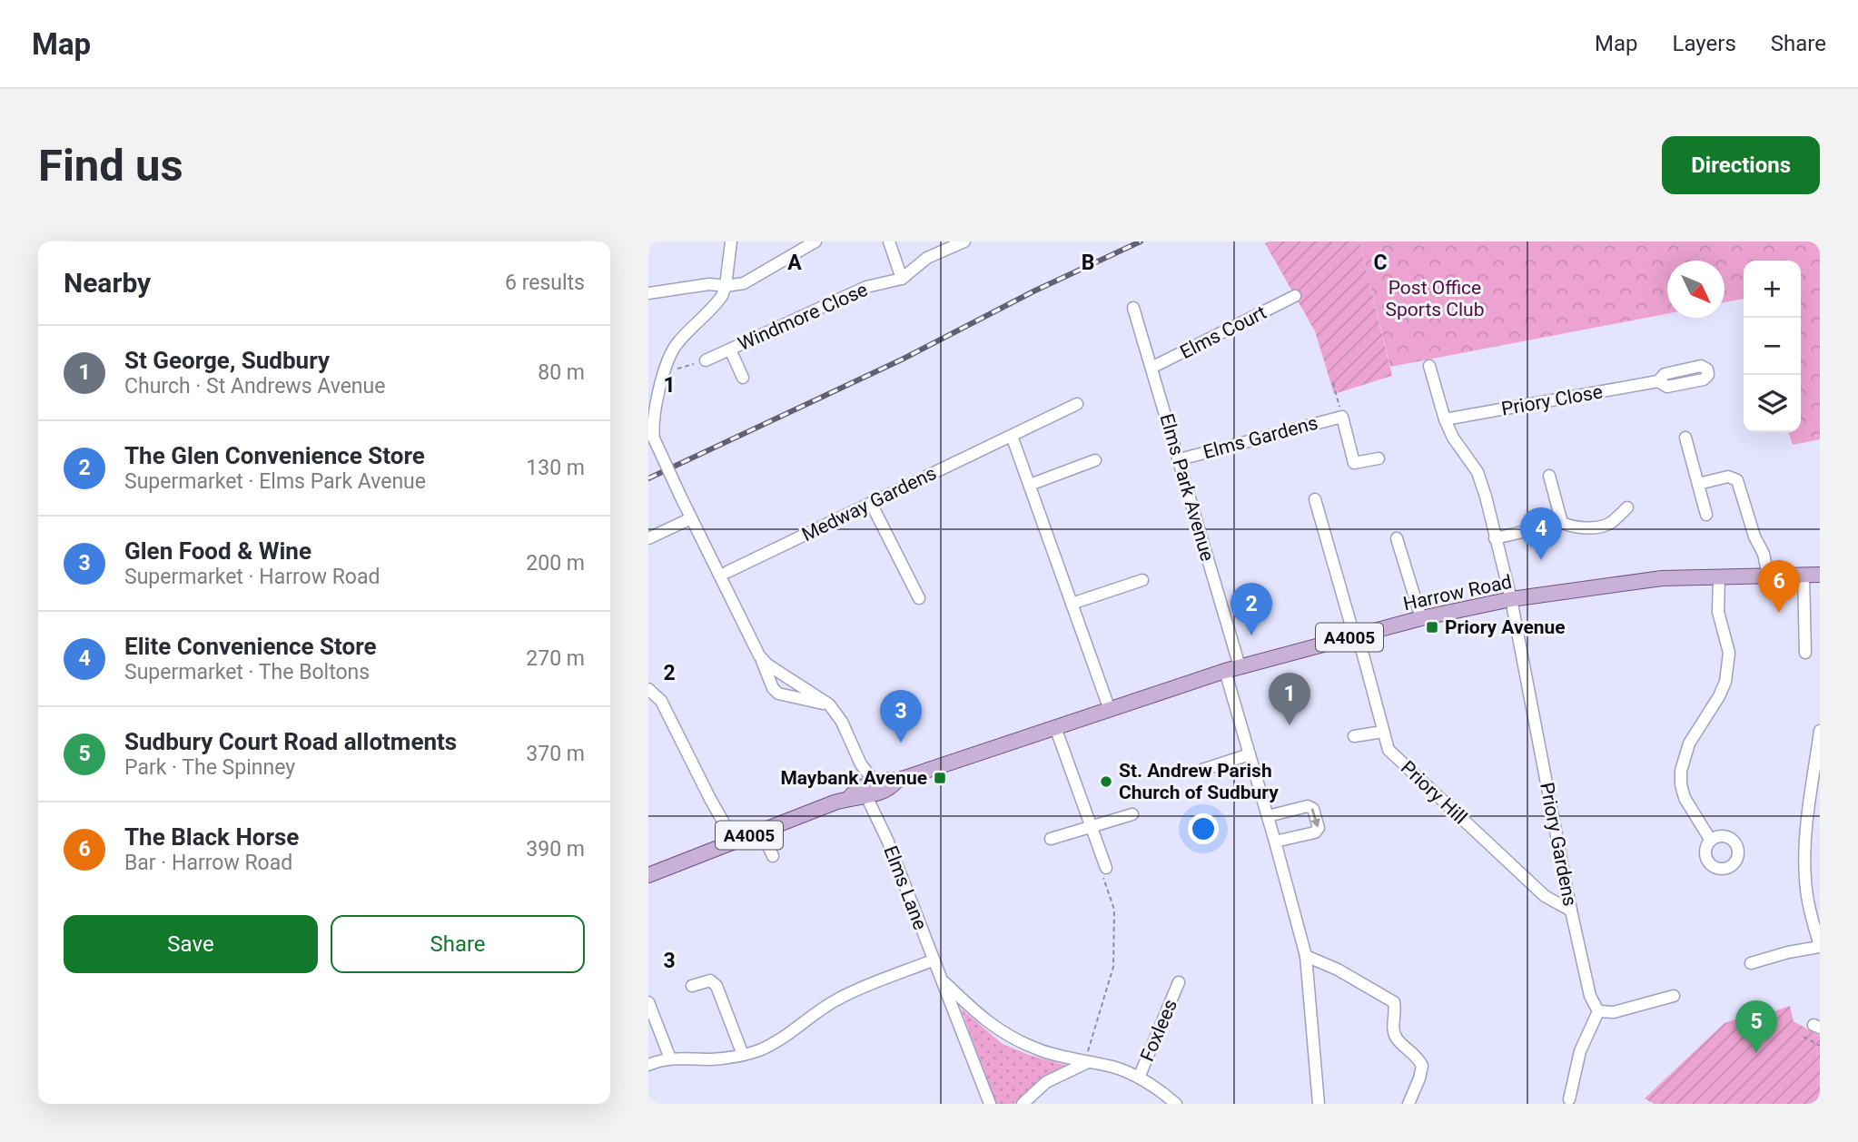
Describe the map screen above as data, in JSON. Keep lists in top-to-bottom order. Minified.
{"streets":{"main road":["Harrow Road","A4005"],"street":["Windmore Close","Elms Court","Priory Close","Elms Gardens","Elms Park Avenue","Medway Gardens","Priory Hill","Priory Gardens","Elms Lane","Foxlees"]},"crossings":[["Elms Court","Elms Park Avenue"],["Elms Gardens","Elms Park Avenue"],["Elms Park Avenue","Harrow Road"],["Harrow Road","Priory Hill"],["Harrow Road","Priory Gardens"],["Harrow Road","Elms Lane"],["Priory Hill","Priory Gardens"],["Elms Lane","Foxlees"]],"parks":["Post Office Sports Club"],"places":{"transit":["Priory Avenue","Maybank Avenue"],"other":["St. Andrew Parish Church of Sudbury"]},"north":"bottom right","page":{"header":"Map","nav":["Map","Layers","Share"],"buttons":["Directions",["Save","Share"]],"title":"Find us","heading":["Nearby","6 results"],"map_buttons":["+","−"],"list":[{"mark":"1","name":"St George, Sudbury","note":"Church · St Andrews Avenue","value":"80 m"},{"mark":"2","name":"The Glen Convenience Store","note":"Supermarket · Elms Park Avenue","value":"130 m"},{"mark":"3","name":"Glen Food & Wine","note":"Supermarket · Harrow Road","value":"200 m"},{"mark":"4","name":"Elite Convenience Store","note":"Supermarket · The Boltons","value":"270 m"},{"mark":"5","name":"Sudbury Court Road allotments","note":"Park · The Spinney","value":"370 m"},{"mark":"6","name":"The Black Horse","note":"Bar · Harrow Road","value":"390 m"}],"pins":["4","6","2","1","3","5"]},"grid":{"columns":["A","B","C"],"rows":["1","2","3"]}}
